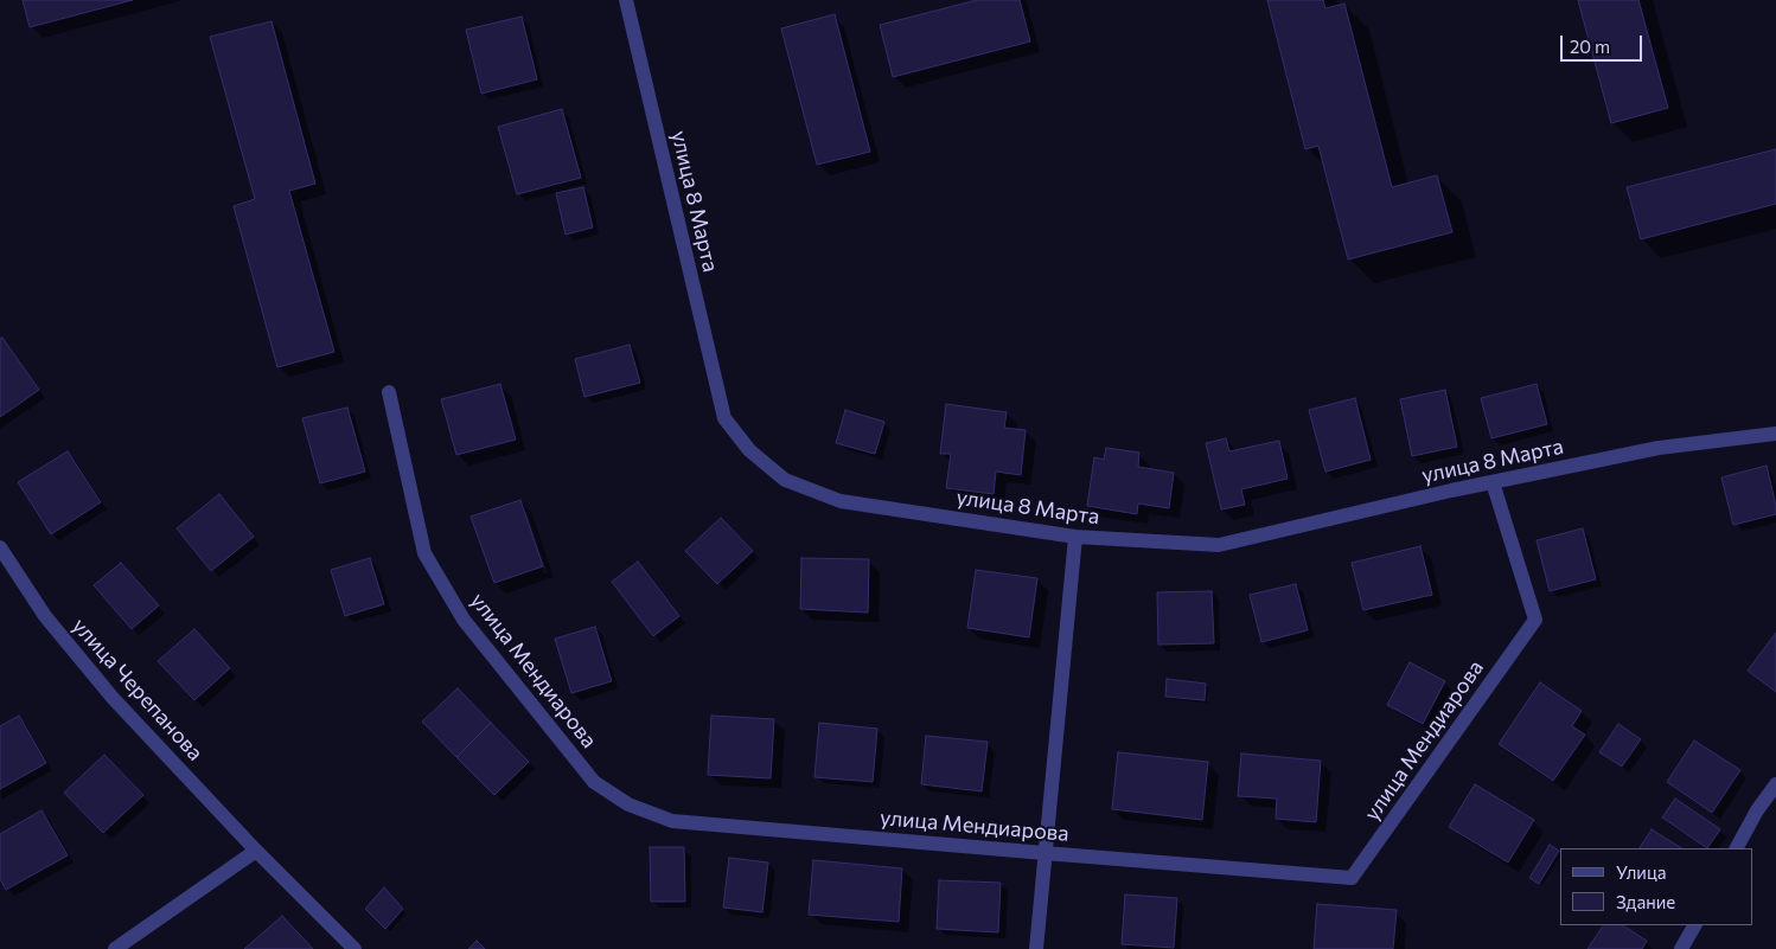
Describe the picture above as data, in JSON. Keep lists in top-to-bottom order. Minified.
{"streets":{"street":["улица 8 Марта","улица Мендиарова","улица Черепанова"]},"crossings":[["улица 8 Марта","улица Мендиарова"]],"legend":["Улица","Здание"],"scale_bar":"20 m"}
